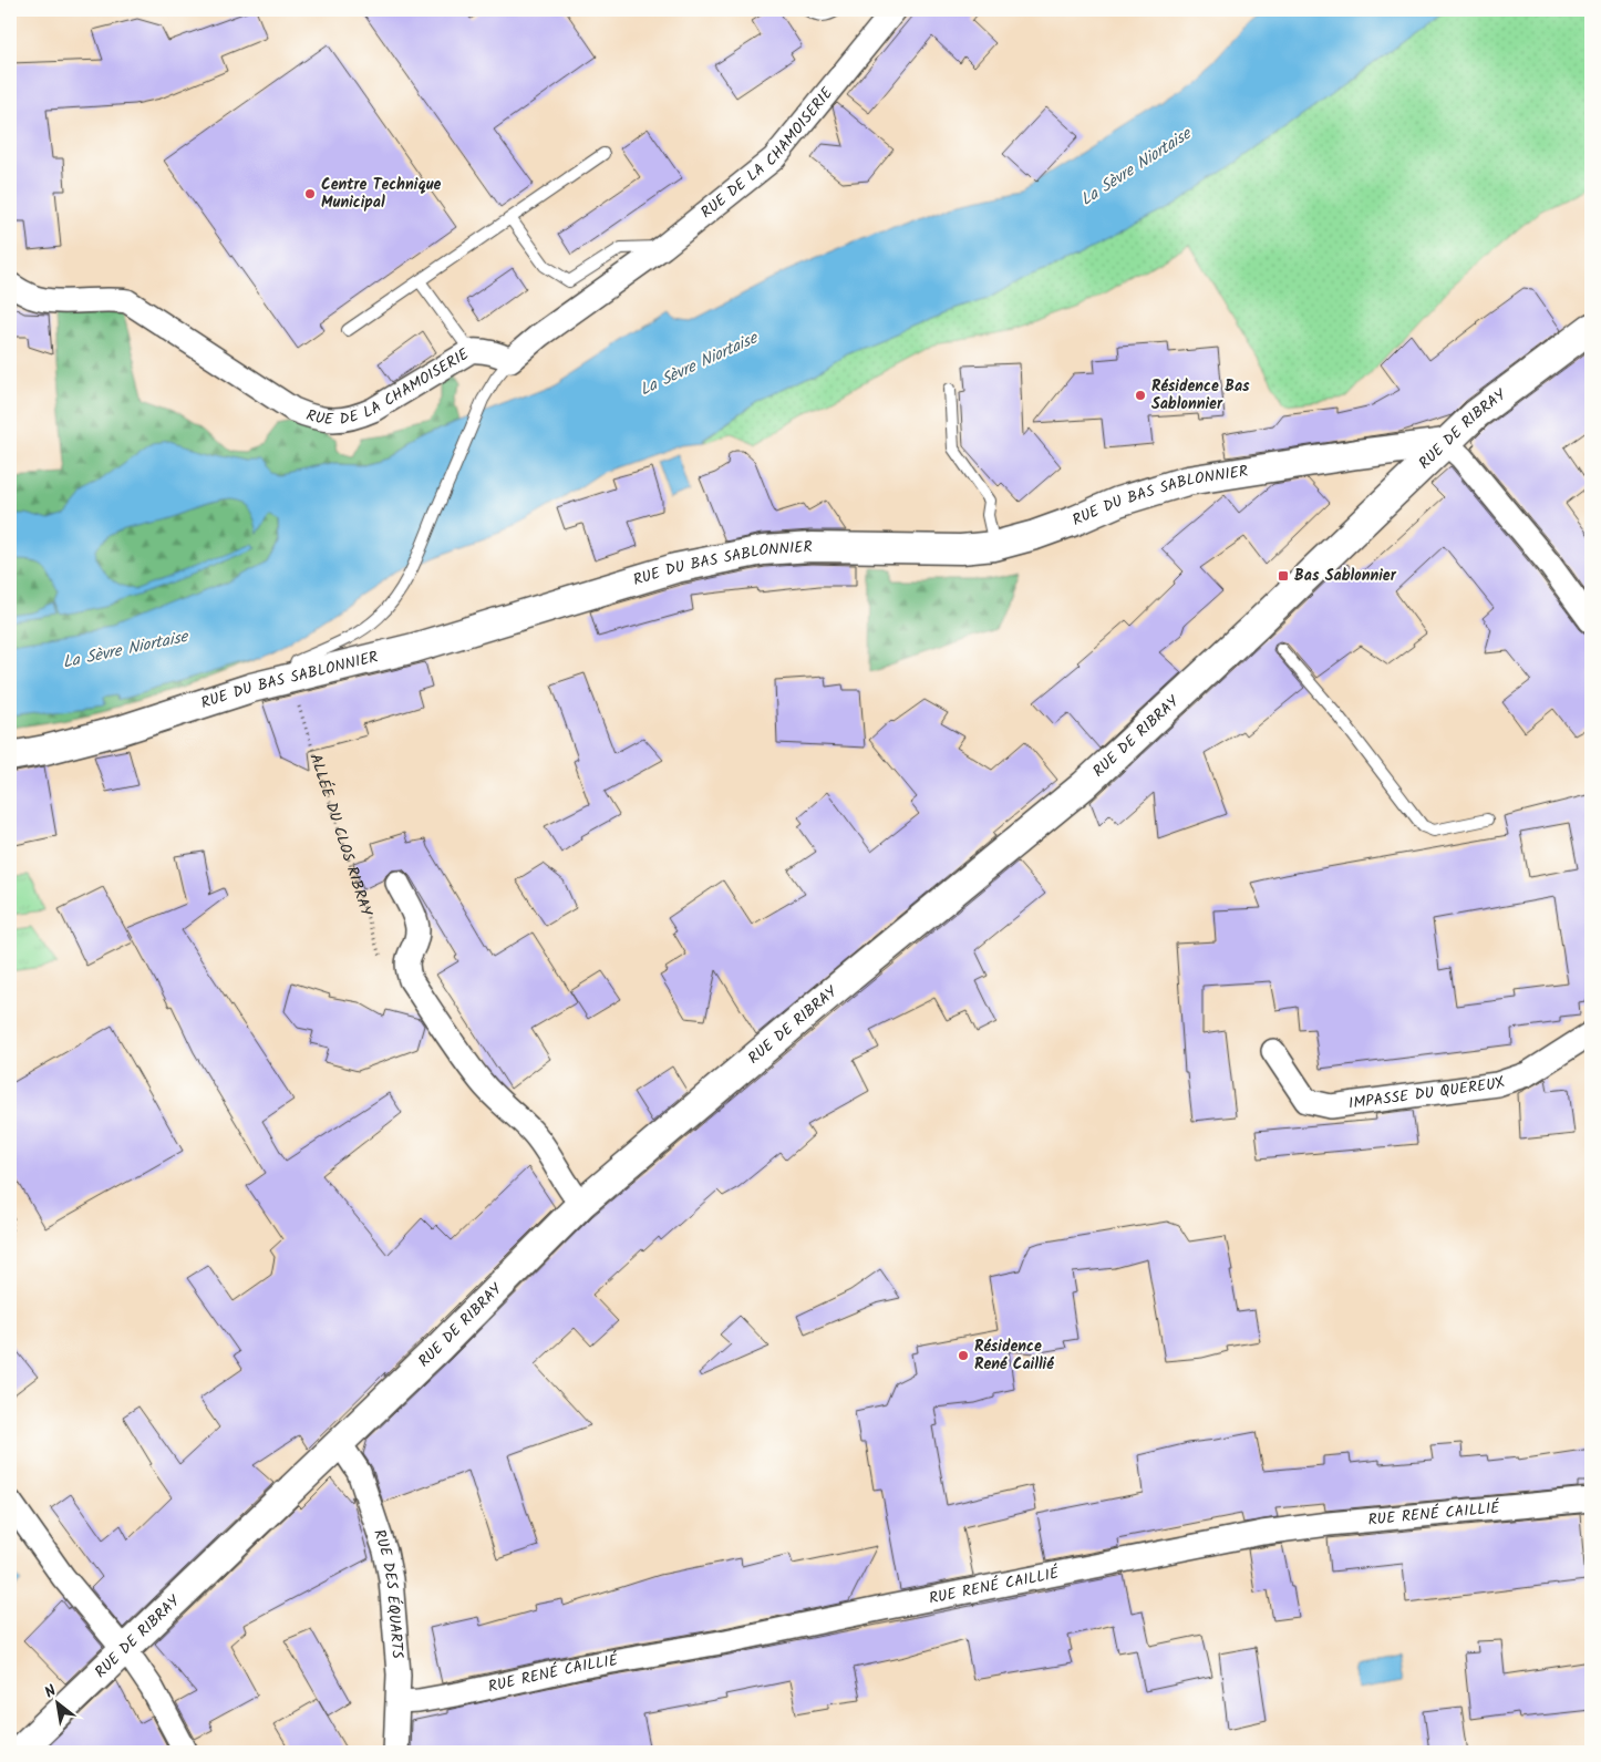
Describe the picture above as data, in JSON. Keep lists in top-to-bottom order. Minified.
{"streets":{"street":["RUE DE LA CHAMOISERIE","RUE DE RIBRAY","RUE DU BAS SABLONNIER","IMPASSE DU QUEREUX","RUE RENÉ CAILLIÉ","RUE DES ÉQUARTS"],"path":["ALLÉE DU CLOS RIBRAY"]},"crossings":[["RUE DE RIBRAY","RUE DU BAS SABLONNIER"],["RUE DE RIBRAY","RUE DES ÉQUARTS"],["RUE DU BAS SABLONNIER","ALLÉE DU CLOS RIBRAY"],["RUE RENÉ CAILLIÉ","RUE DES ÉQUARTS"]],"water":["La Sèvre Niortaise"],"places":{"other":["Centre Technique Municipal","Résidence Bas Sablonnier","Résidence René Caillié"],"transit":["Bas Sablonnier"]},"north":"top left"}
